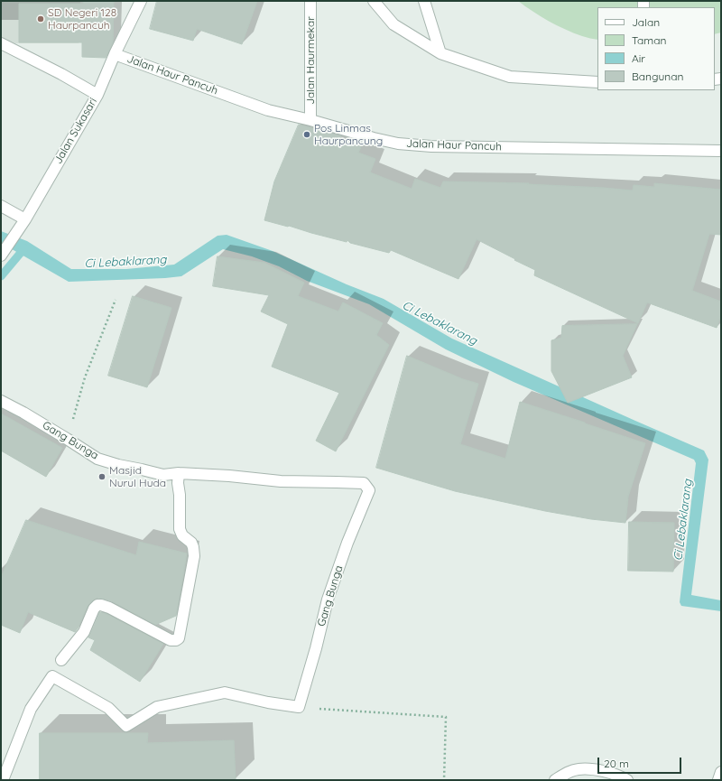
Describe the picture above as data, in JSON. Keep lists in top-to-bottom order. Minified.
{"streets":{"street":["Jalan Haurmekar","Jalan Haur Pancuh","Jalan Sukasari","Gang Bunga"]},"crossings":[["Jalan Haurmekar","Jalan Haur Pancuh"],["Jalan Haur Pancuh","Jalan Sukasari"]],"water":["Ci Lebaklarang"],"places":["SD Negeri 128 Haurpancuh","Pos Linmas Haurpancung","Masjid Nurul Huda"],"legend":["Jalan","Taman","Air","Bangunan"],"scale_bar":"20 m"}
